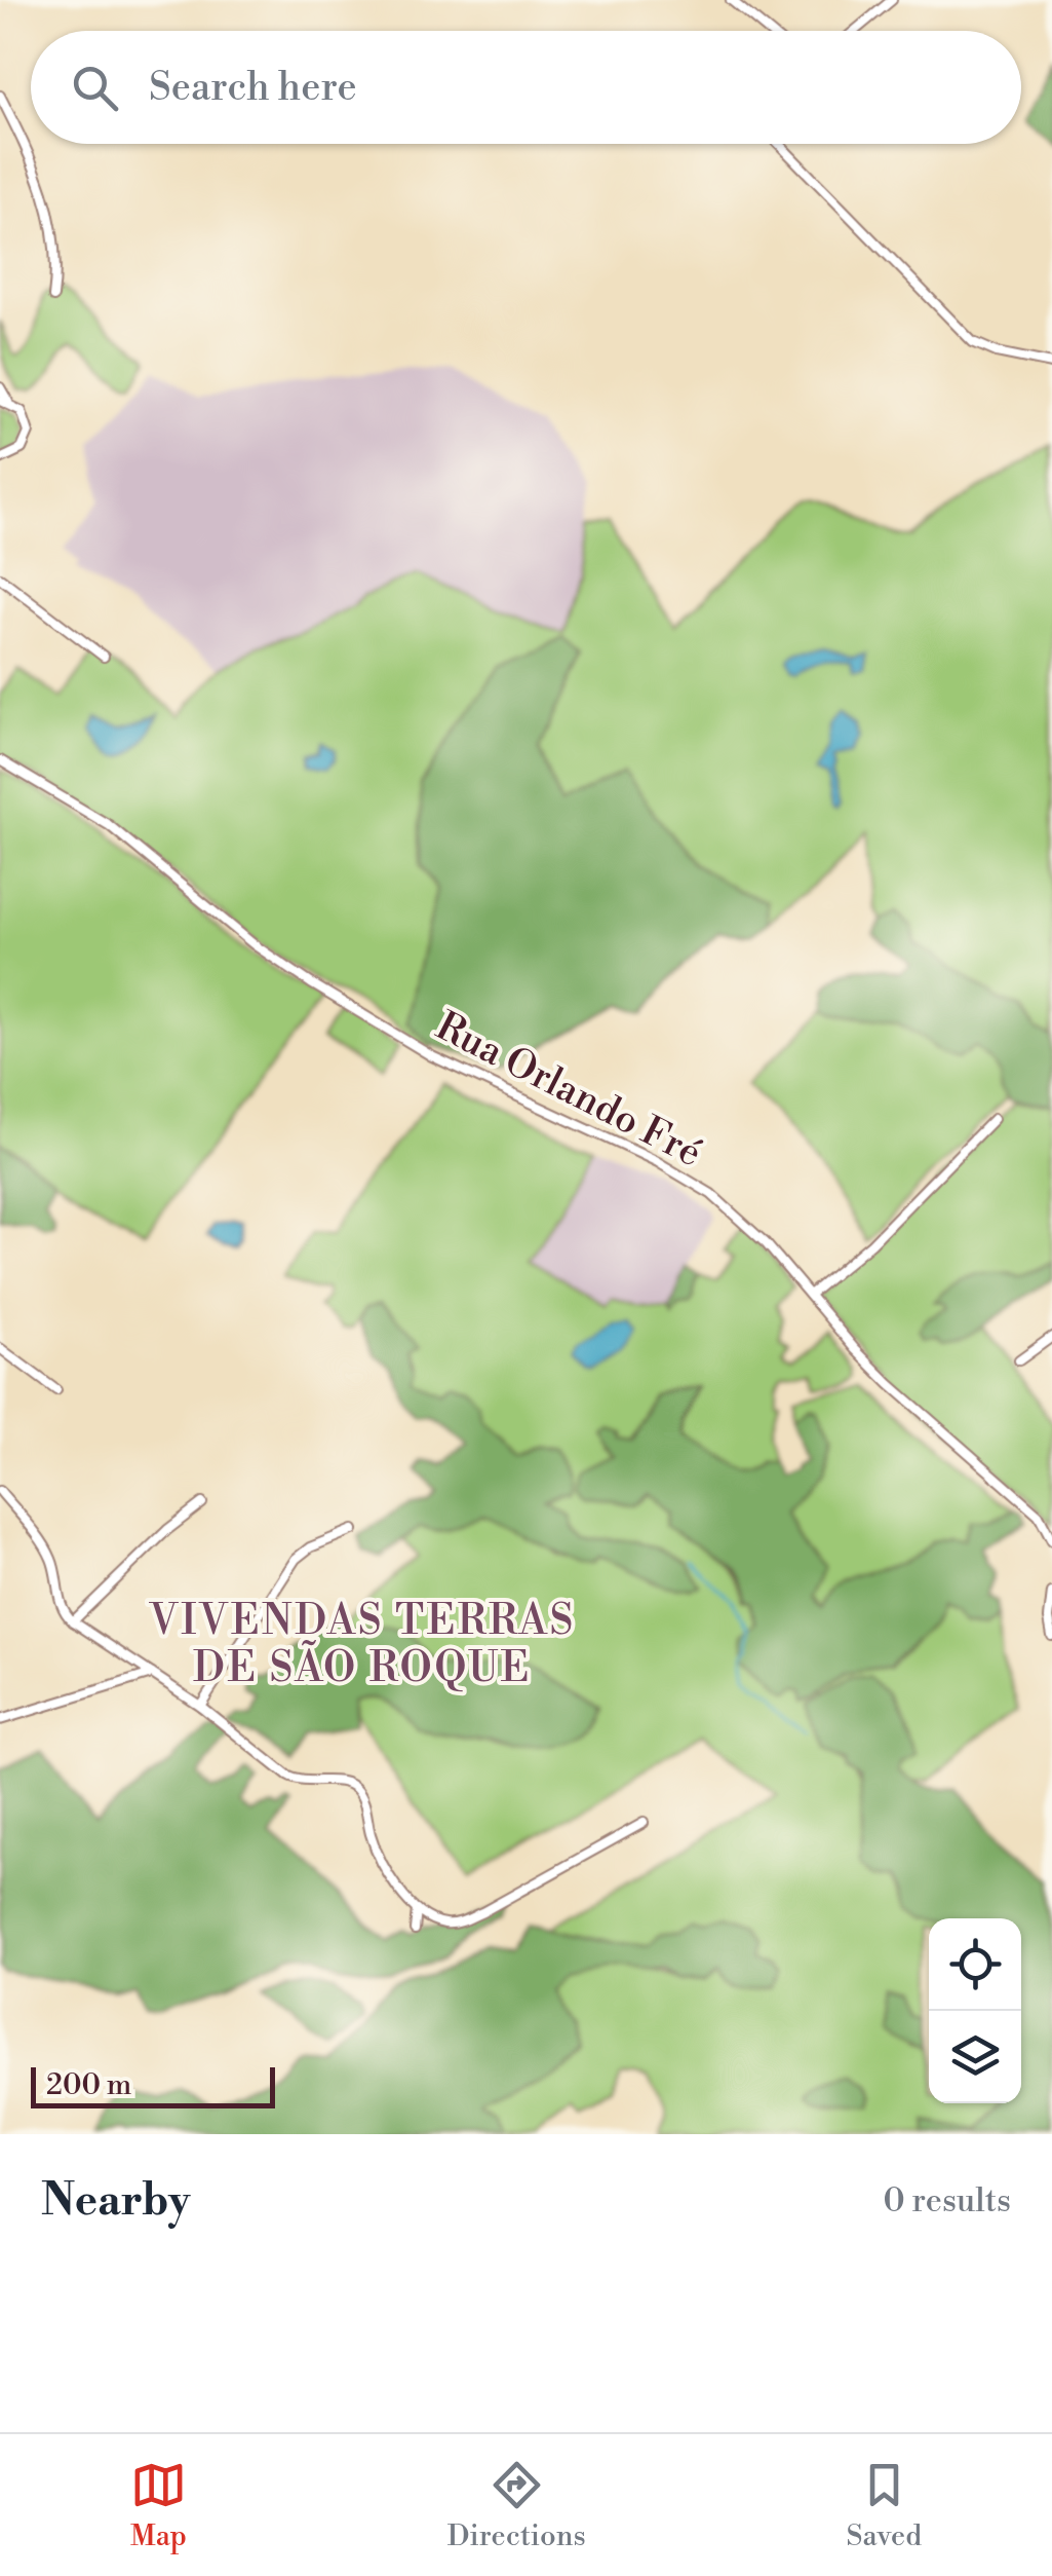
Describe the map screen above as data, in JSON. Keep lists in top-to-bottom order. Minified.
{"streets":{"street":["Rua Orlando Fré"]},"districts":["VIVENDAS TERRAS DE SÃO ROQUE"],"scale_bar":"200 m","page":{"search":"Search here","scale":"200 m","heading":["Nearby","0 results"],"nav":["Map","Directions","Saved"]}}
